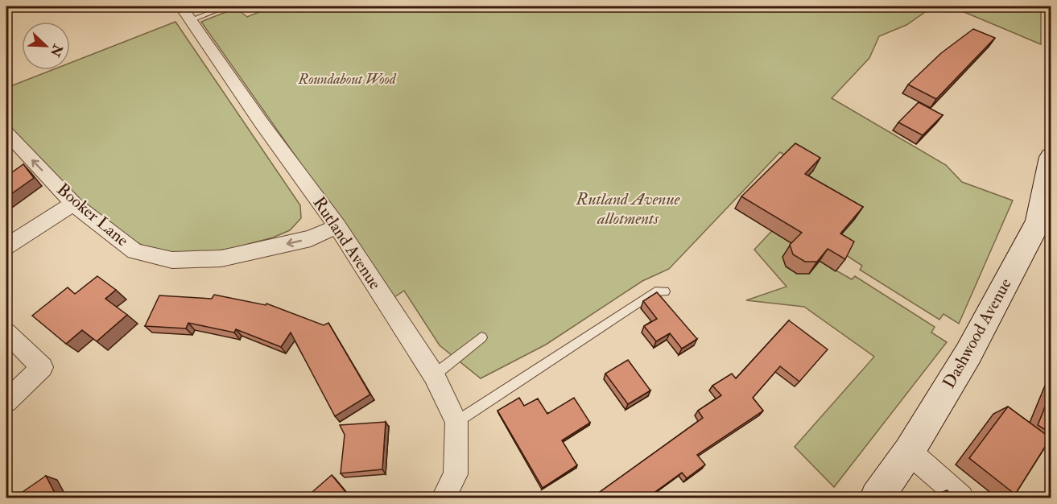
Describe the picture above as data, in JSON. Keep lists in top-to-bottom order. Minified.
{"streets":{"street":["Booker Lane","Rutland Avenue","Dashwood Avenue"]},"crossings":[["Booker Lane","Rutland Avenue"]],"one_way":["Booker Lane"],"parks":["Roundabout Wood","Rutland Avenue allotments"],"north":"bottom right"}
